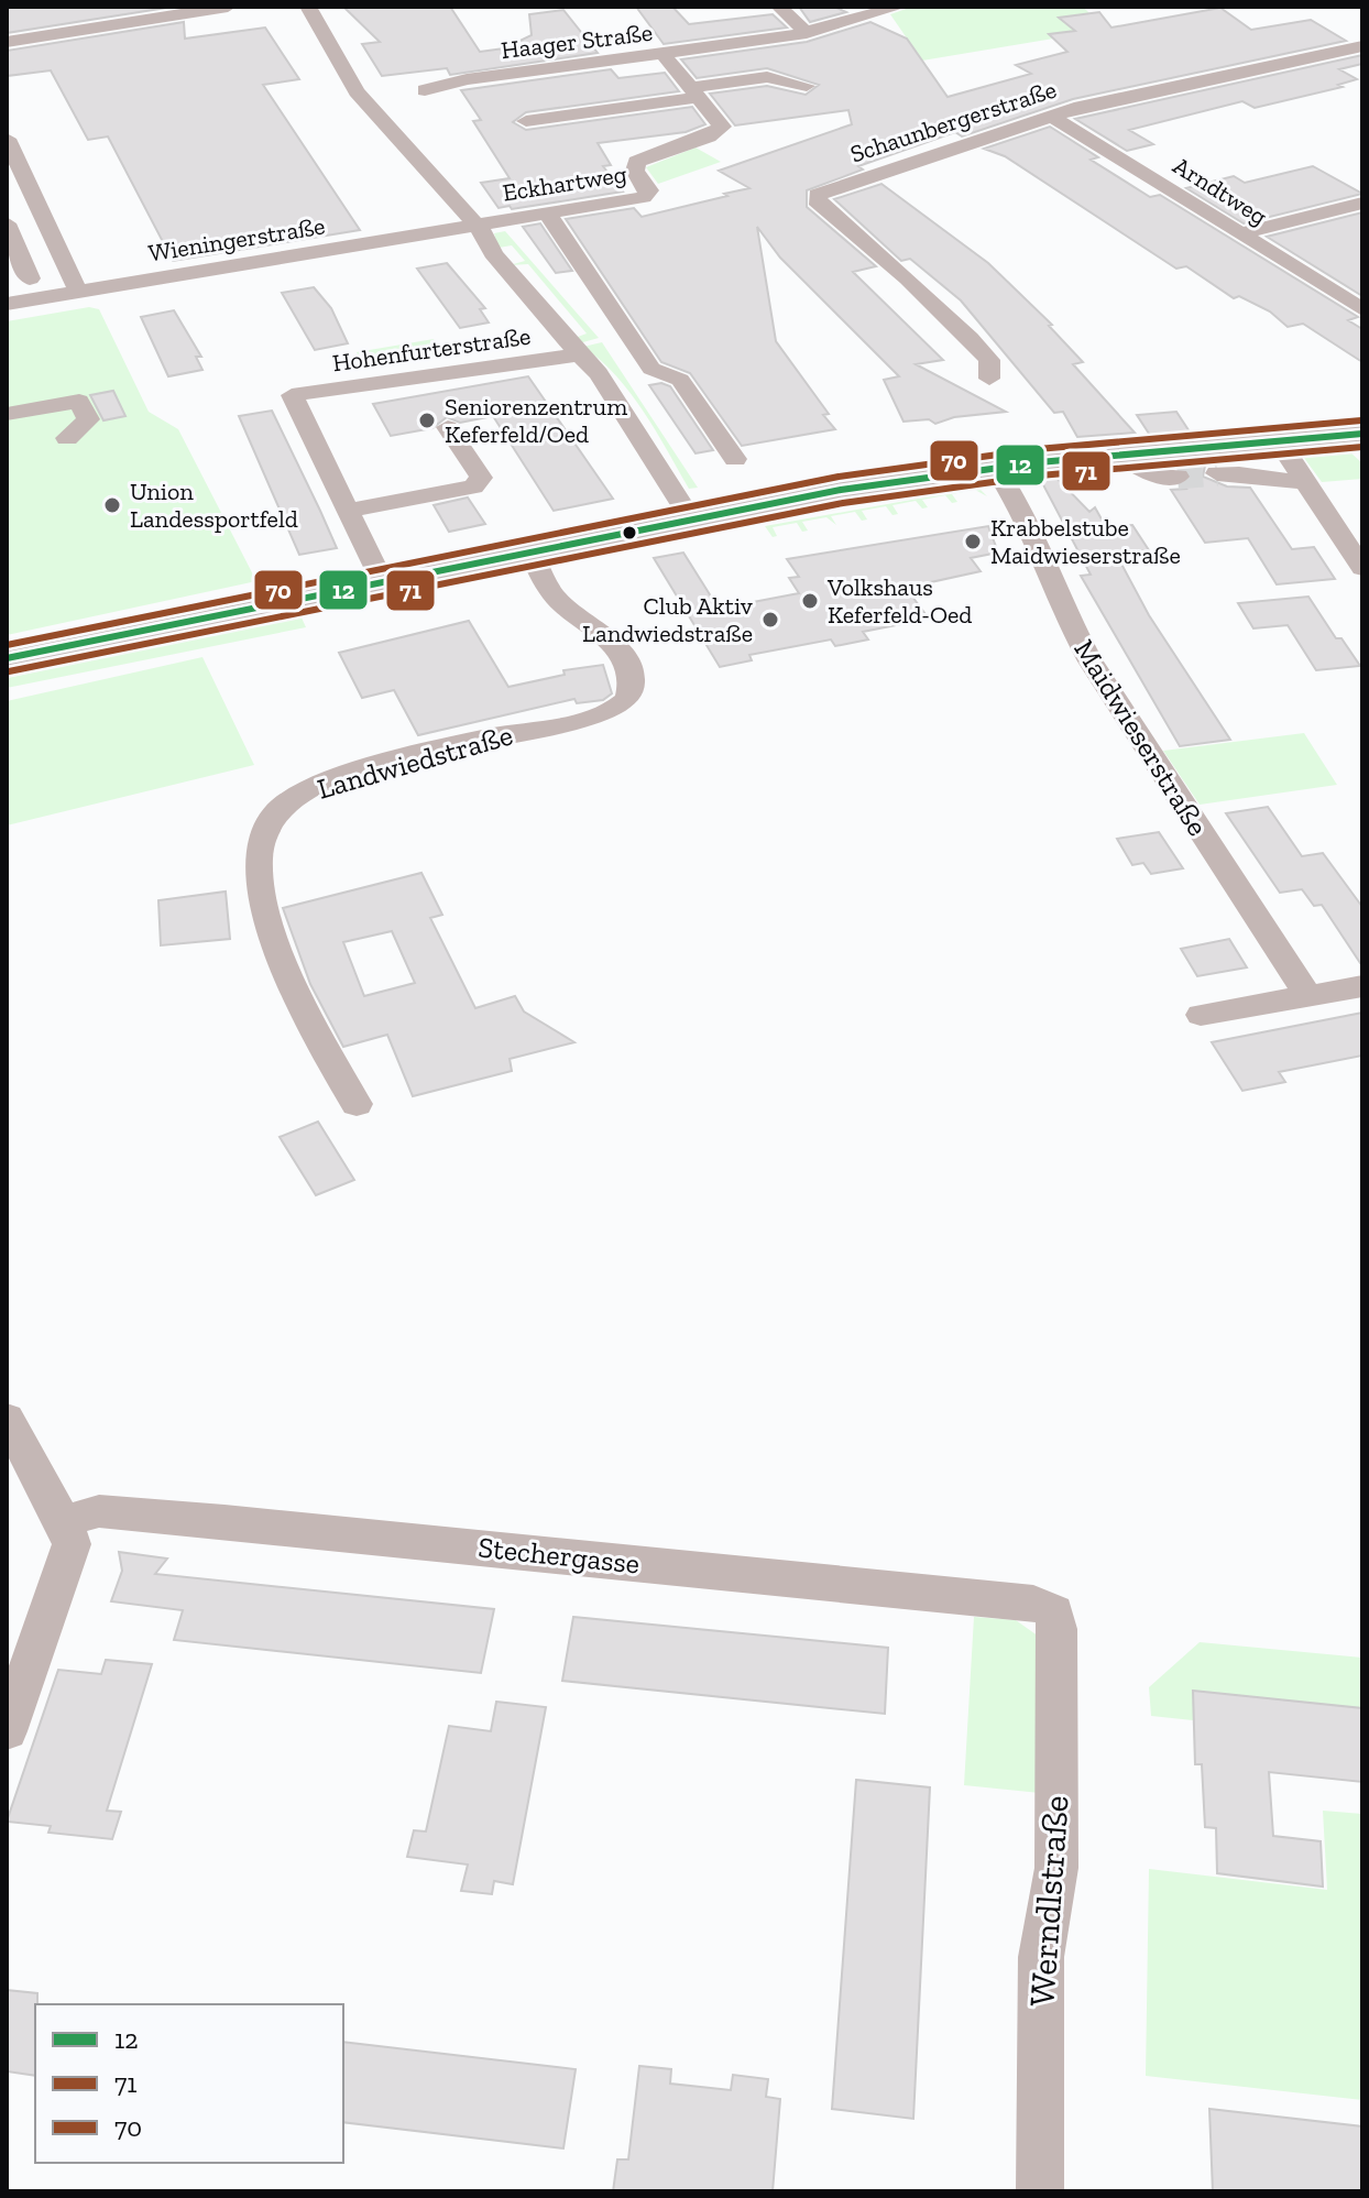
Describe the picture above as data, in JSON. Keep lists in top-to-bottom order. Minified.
{"streets":{"street":["Haager Straße","Schaunbergerstraße","Eckhartweg","Arndtweg","Wieningerstraße","Hohenfurterstraße","Maidwieserstraße","Landwiedstraße","Stechergasse","Werndlstraße"]},"crossings":[["Haager Straße","Eckhartweg"],["Schaunbergerstraße","Arndtweg"],["Eckhartweg","Wieningerstraße"],["Stechergasse","Werndlstraße"]],"places":["Seniorenzentrum Keferfeld/Oed","Union Landessportfeld","Krabbelstube Maidwieserstraße","Volkshaus Keferfeld-Oed","Club Aktiv Landwiedstraße"],"lines":["transit line 70","transit line 12","transit line 71"],"legend":["12","71","70"]}
